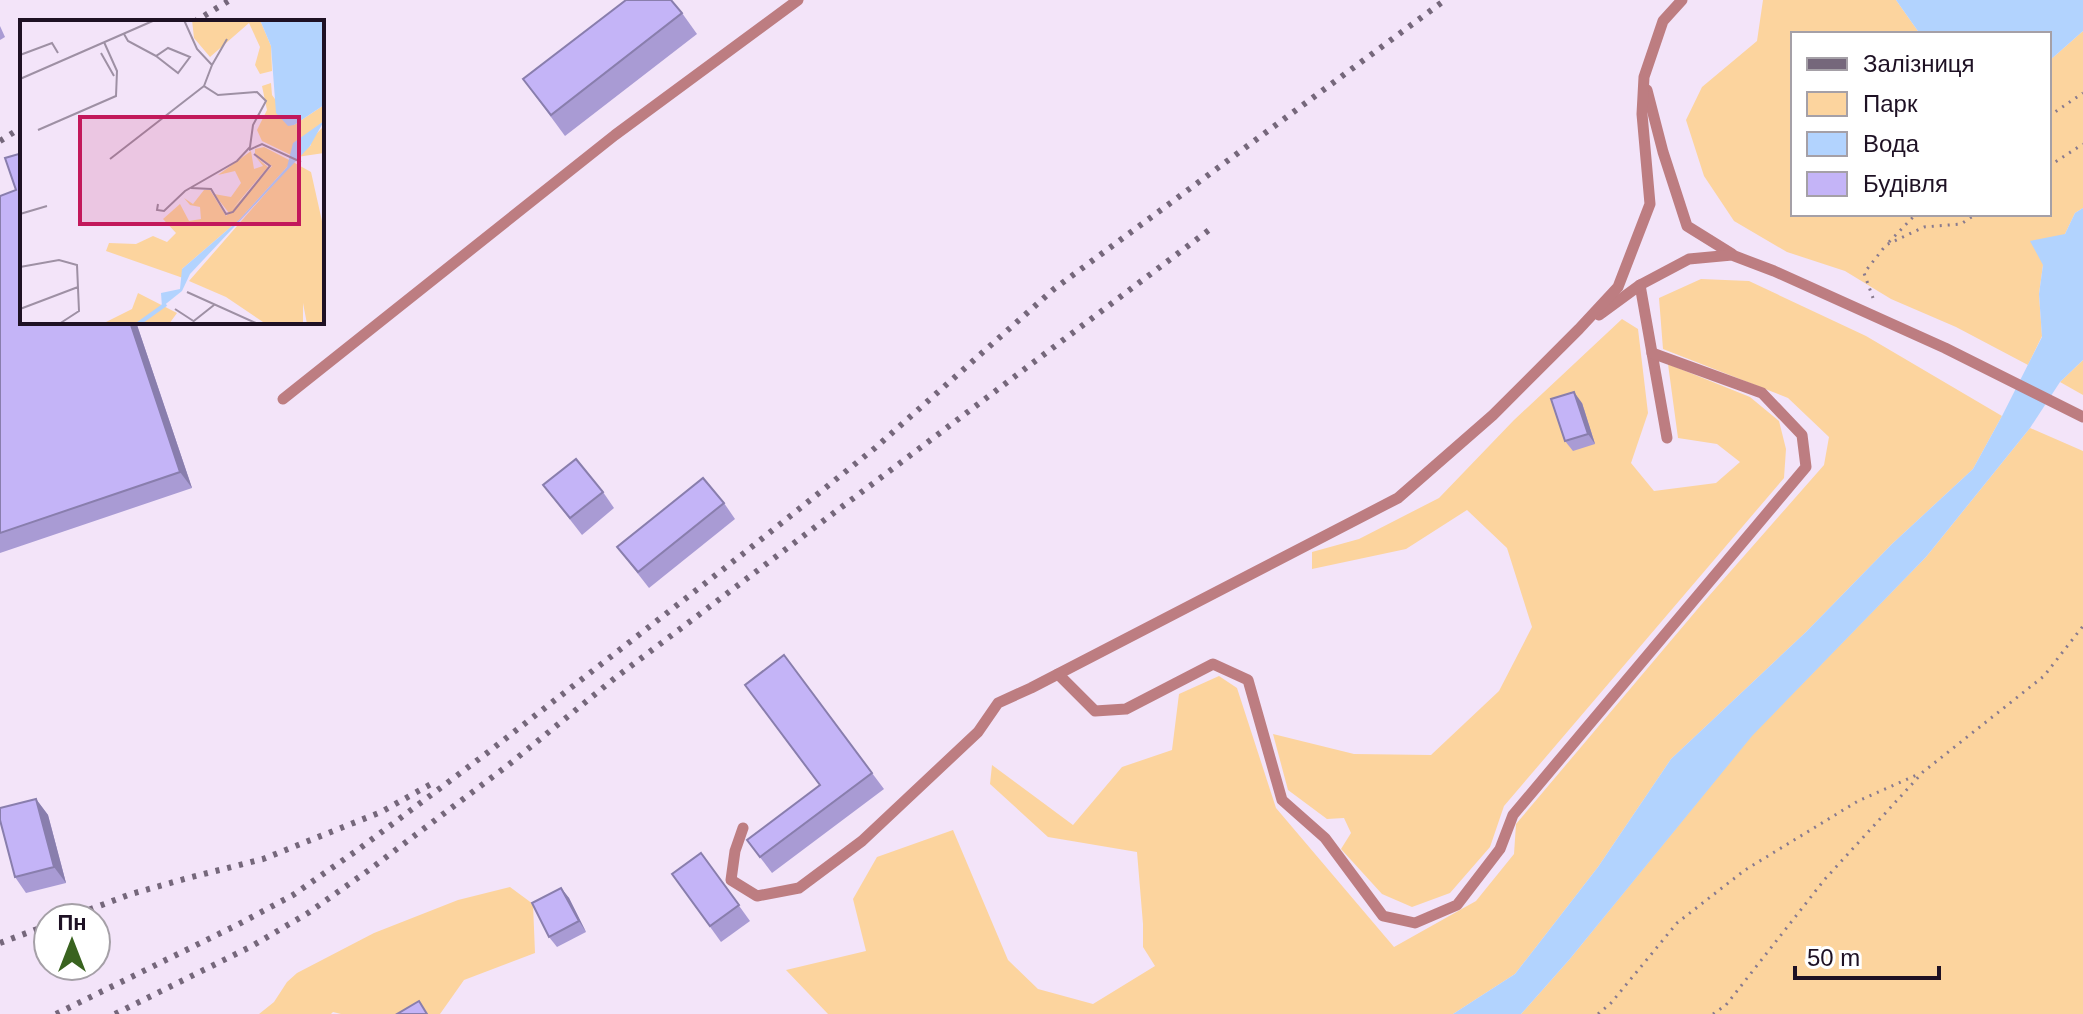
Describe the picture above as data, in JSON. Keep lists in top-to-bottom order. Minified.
{"legend":["Залізниця","Парк","Вода","Будівля"],"scale_bar":"50 m","north":"top"}
